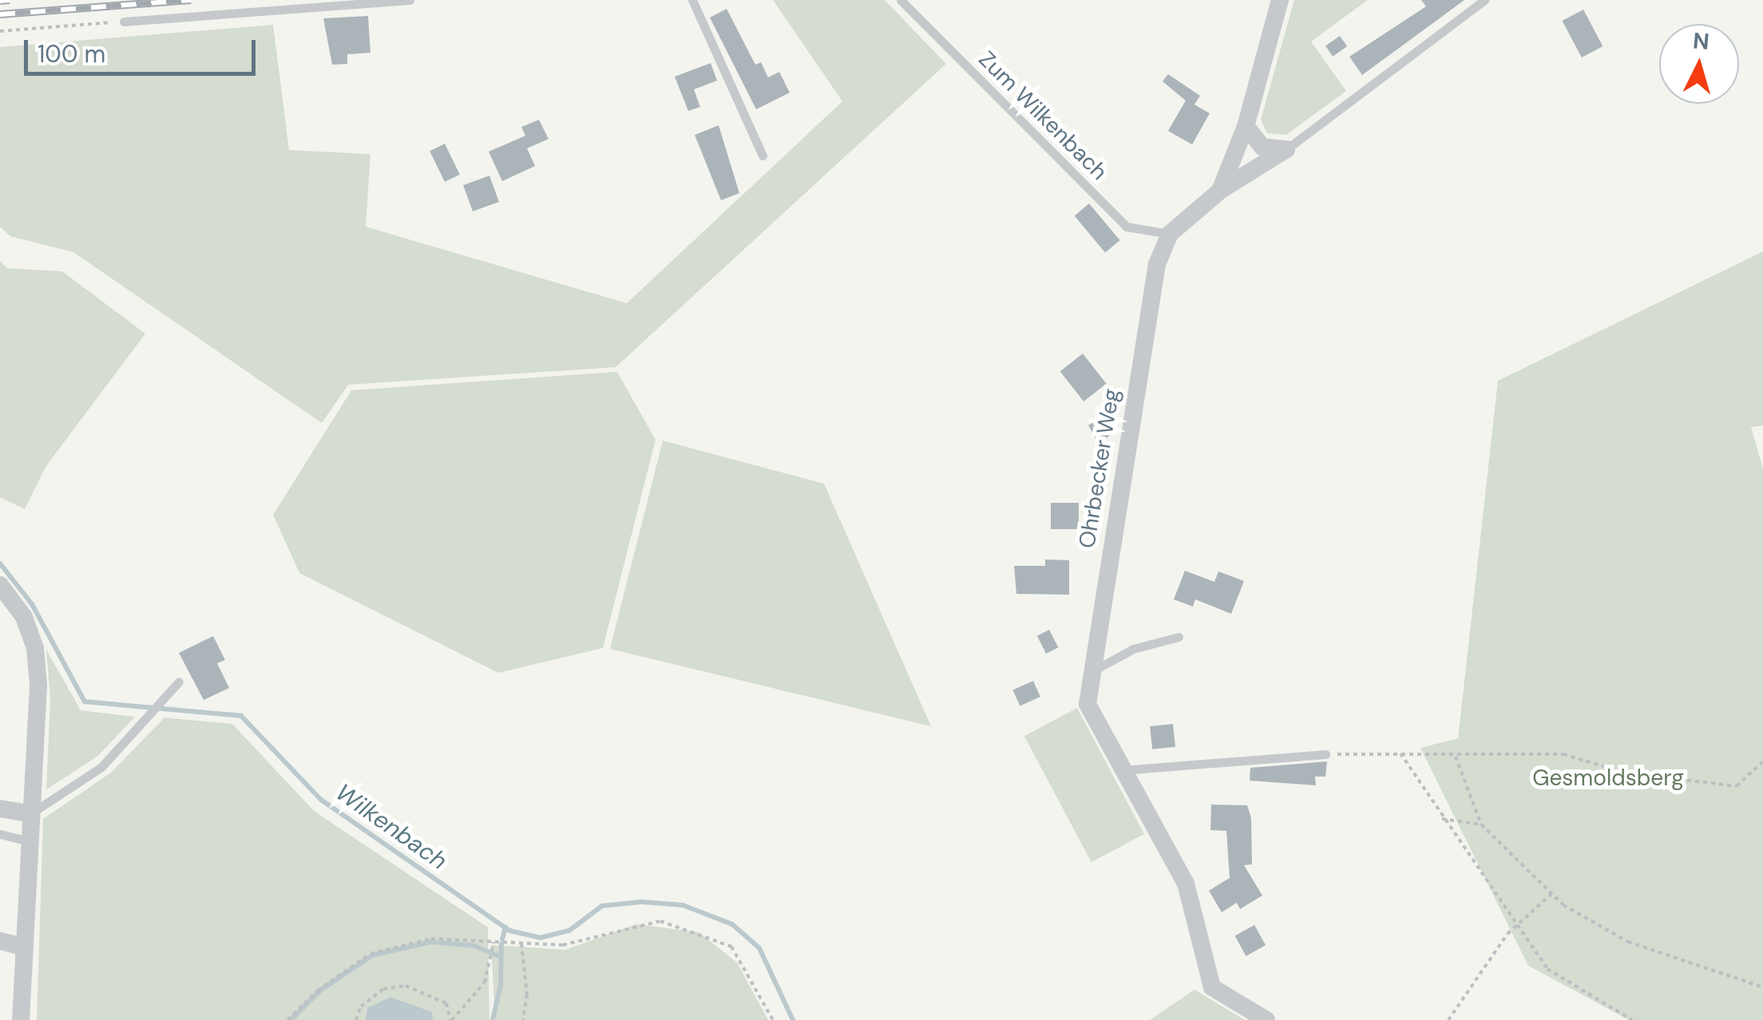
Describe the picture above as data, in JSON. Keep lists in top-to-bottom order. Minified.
{"streets":{"street":["Ohrbecker Weg"],"lane":["Zum Wilkenbach"]},"crossings":[["Zum Wilkenbach","Ohrbecker Weg"]],"water":["Wilkenbach"],"parks":["Gesmoldsberg"],"scale_bar":"100 m","north":"top"}
